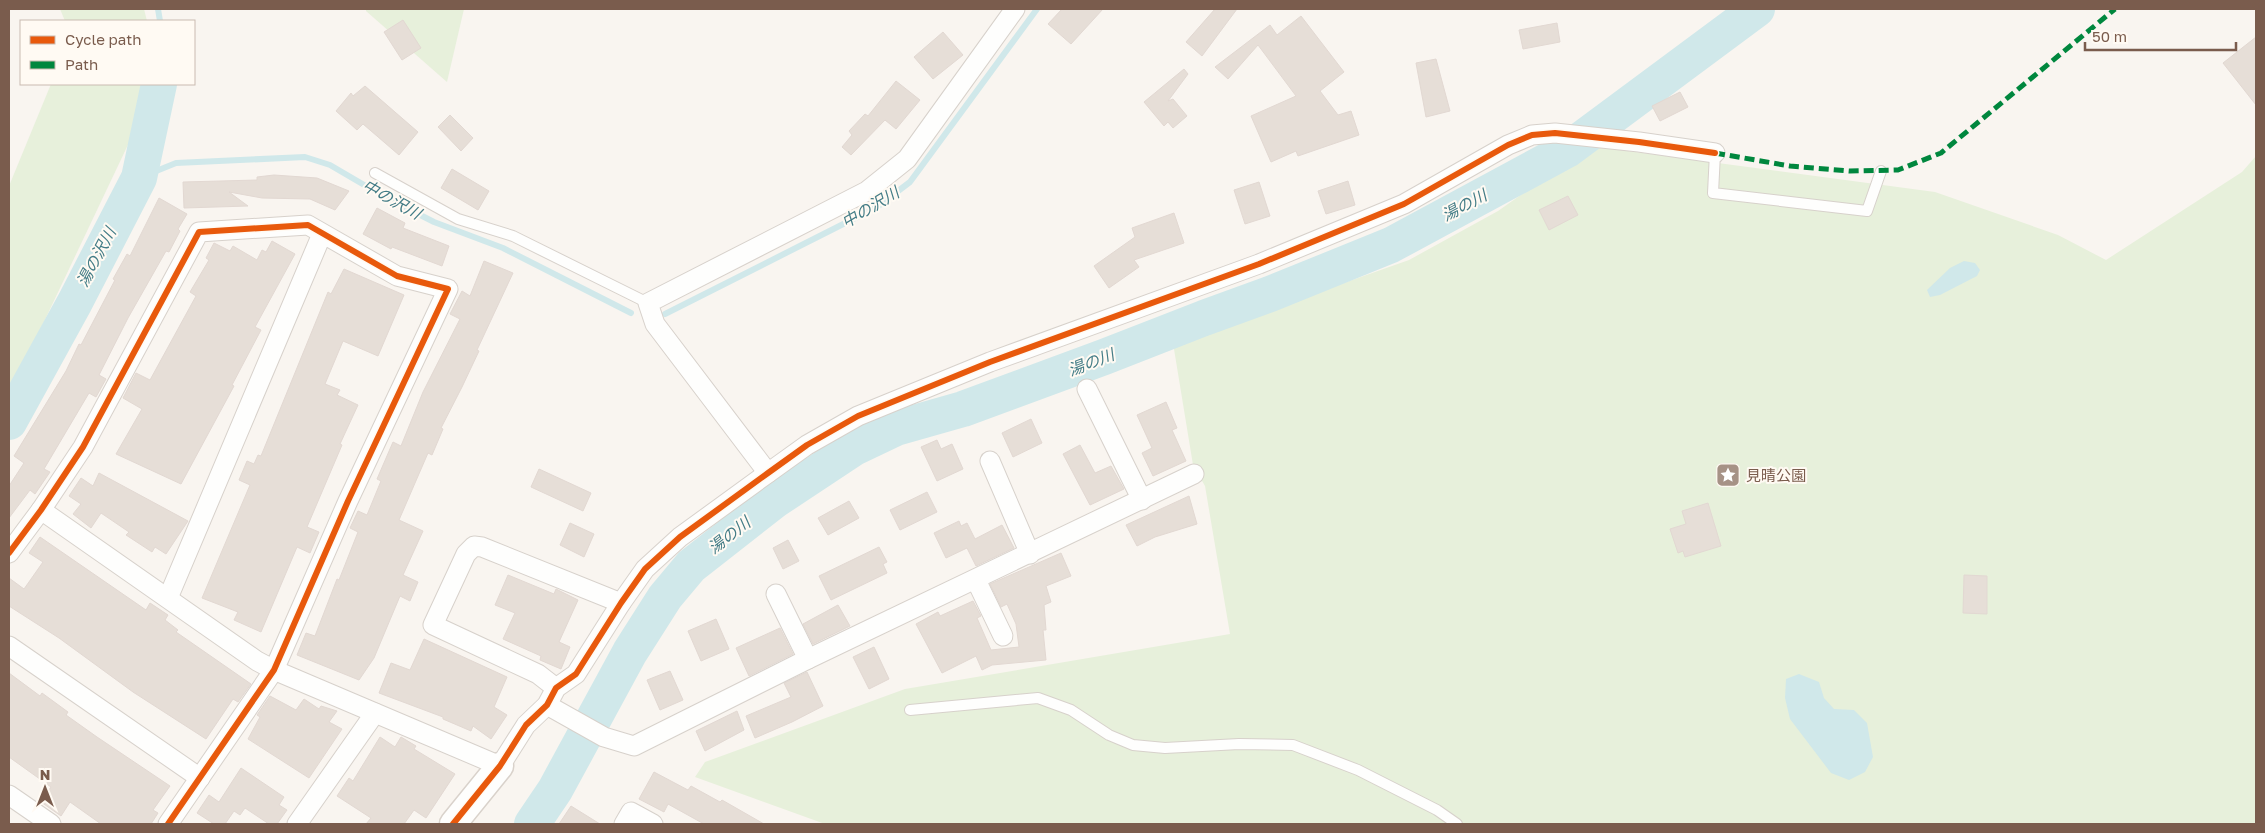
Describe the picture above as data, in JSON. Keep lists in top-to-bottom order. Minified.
{"water":["中の沢川","湯の川","湯の沢川"],"places":{"place":["見晴公園"]},"legend":["Cycle path","Path"],"scale_bar":"50 m","north":"top"}
